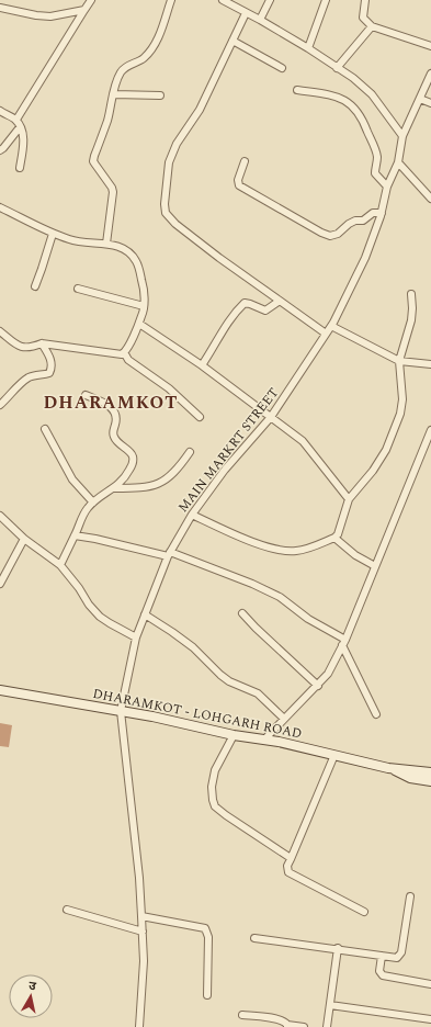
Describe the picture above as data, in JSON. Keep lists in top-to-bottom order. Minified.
{"streets":{"street":["MAIN MARKRT STREET","DHARAMKOT - LOHGARH ROAD"]},"crossings":[["MAIN MARKRT STREET","DHARAMKOT - LOHGARH ROAD"]],"districts":["DHARAMKOT"],"north":"top"}
